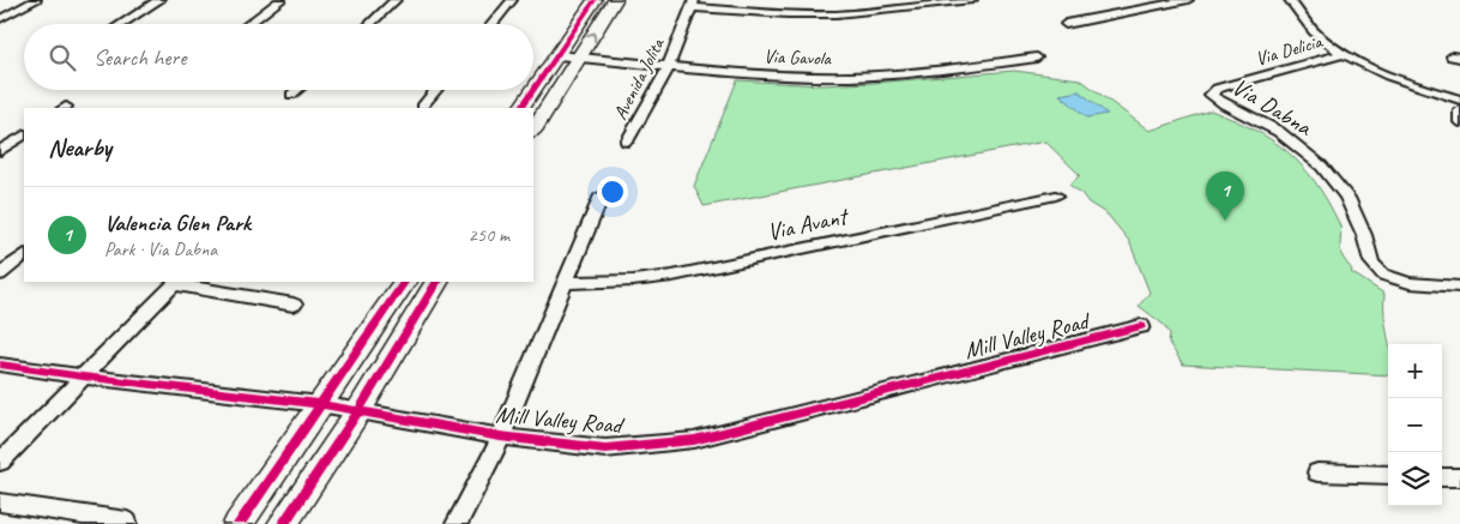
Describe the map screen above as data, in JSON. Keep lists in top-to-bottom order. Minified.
{"streets":{"street":["Via Delicia","Via Gavola","Avenida Jolita","Via Dabna","Via Avant","Mill Valley Road"]},"crossings":[["Via Delicia","Via Dabna"],["Via Gavola","Avenida Jolita"]],"page":{"search":"Search here","heading":"Nearby","pins":"1","list":[{"mark":"1","name":"Valencia Glen Park","note":"Park · Via Dabna","value":"250 m"}],"map_buttons":["+","−"]}}
